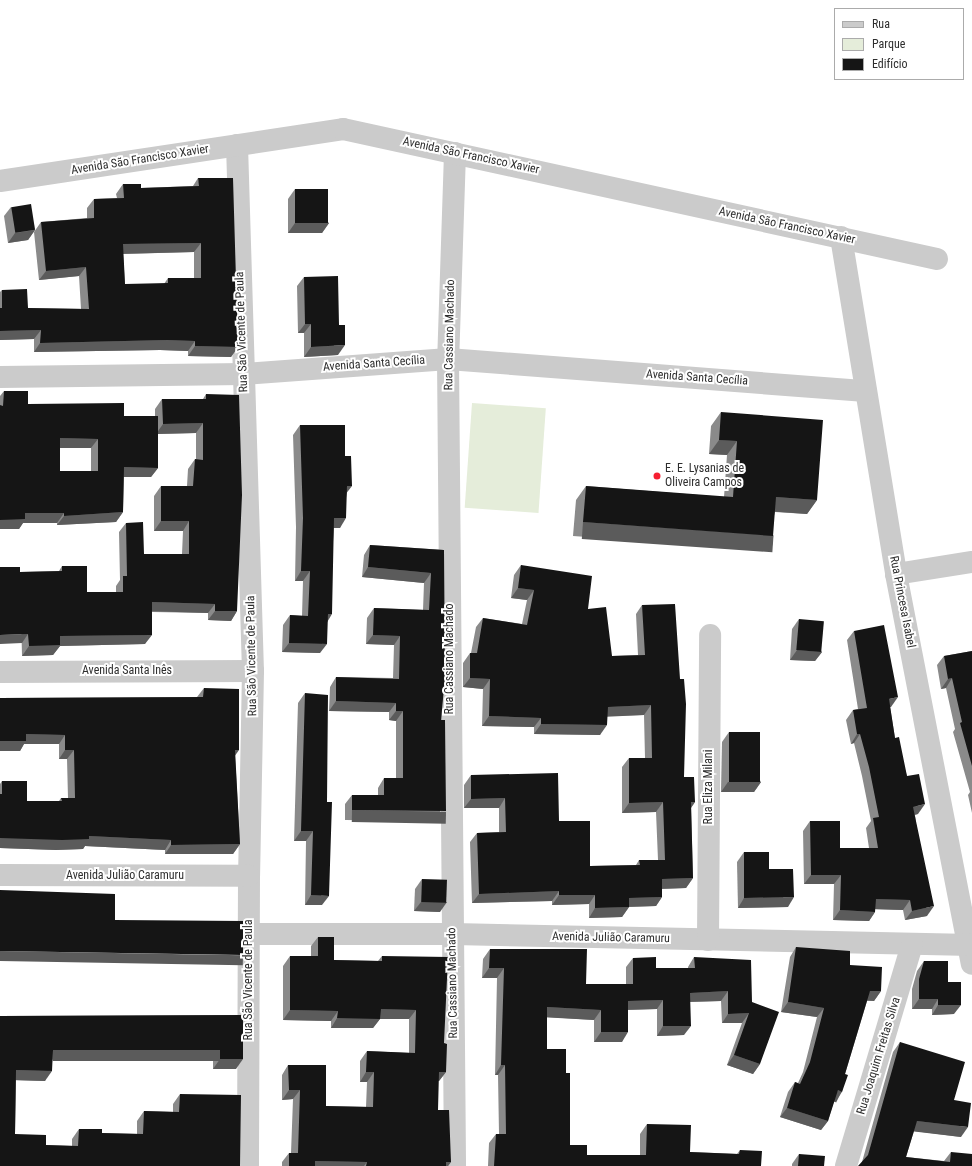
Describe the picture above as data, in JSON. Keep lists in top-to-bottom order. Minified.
{"streets":{"street":["Avenida São Francisco Xavier","Rua São Vicente de Paula","Rua Cassiano Machado","Avenida Santa Cecília","Rua Princesa Isabel","Avenida Santa Inês","Rua Eliza Milani","Avenida Julião Caramuru","Rua Joaquim Freitas Silva"]},"crossings":[["Avenida São Francisco Xavier","Rua São Vicente de Paula"],["Avenida São Francisco Xavier","Rua Cassiano Machado"],["Avenida São Francisco Xavier","Rua Princesa Isabel"],["Rua São Vicente de Paula","Avenida Santa Cecília"],["Rua São Vicente de Paula","Avenida Santa Inês"],["Rua São Vicente de Paula","Avenida Julião Caramuru"],["Rua Cassiano Machado","Avenida Santa Cecília"],["Rua Cassiano Machado","Avenida Julião Caramuru"],["Avenida Santa Cecília","Rua Princesa Isabel"],["Rua Princesa Isabel","Avenida Julião Caramuru"],["Rua Eliza Milani","Avenida Julião Caramuru"],["Avenida Julião Caramuru","Rua Joaquim Freitas Silva"]],"places":["E. E. Lysanias de Oliveira Campos"],"legend":["Rua","Parque","Edifício"]}
